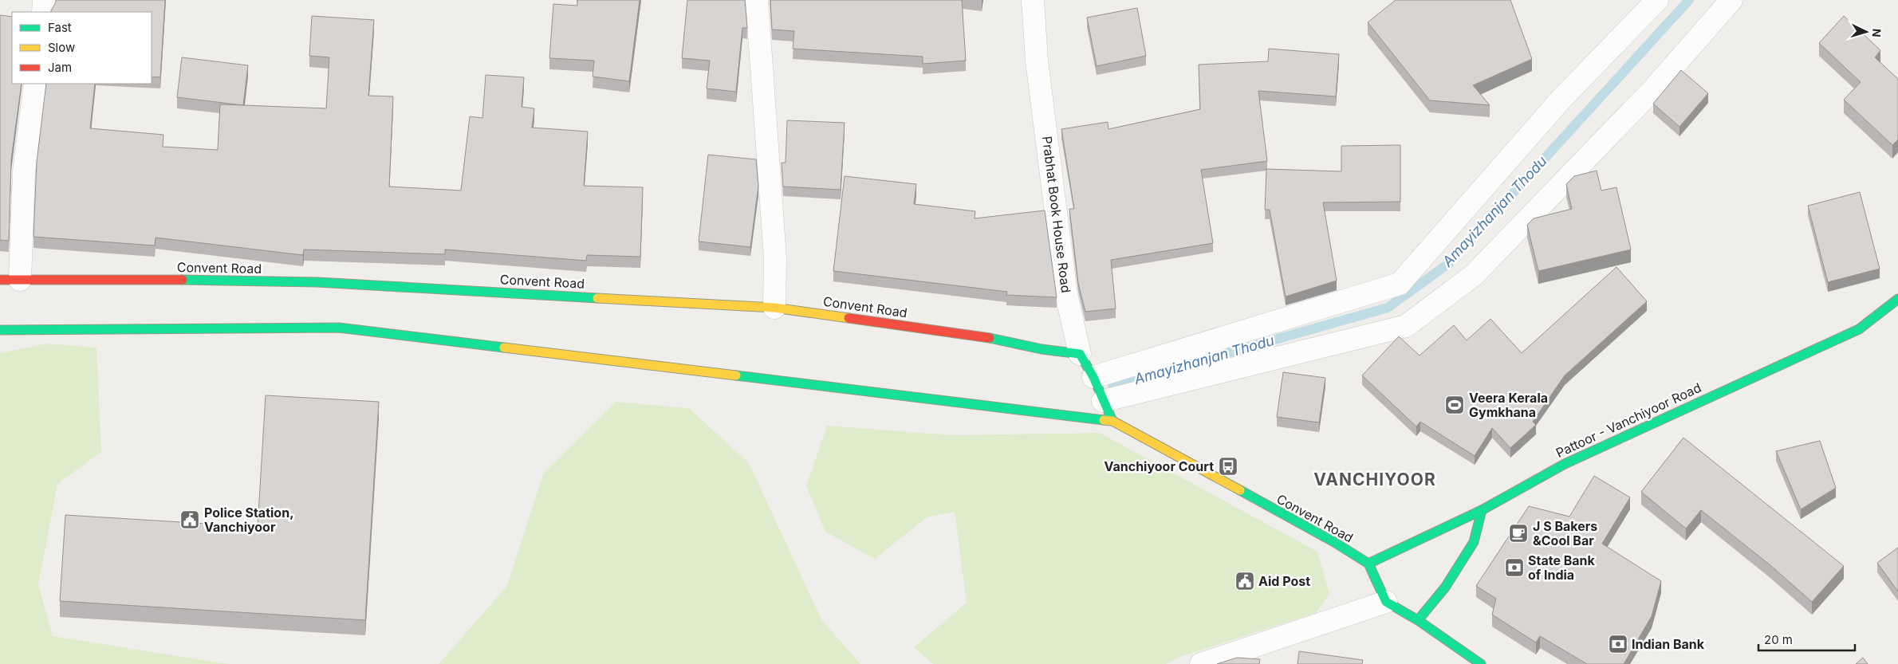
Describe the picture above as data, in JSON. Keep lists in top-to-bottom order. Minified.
{"streets":{"main road":["Prabhat Book House Road","Convent Road","Pattoor - Vanchiyoor Road"]},"crossings":[["Prabhat Book House Road","Convent Road"],["Convent Road","Pattoor - Vanchiyoor Road"]],"districts":["VANCHIYOOR"],"water":["Amayizhanjan Thodu"],"places":{"sports":["Veera Kerala Gymkhana"],"bus stop":["Vanchiyoor Court"],"public building":["Police Station, Vanchiyoor","Aid Post"],"cafe":["J S Bakers &Cool Bar"],"bank":["State Bank of India","Indian Bank"]},"legend":["Fast","Slow","Jam"],"scale_bar":"20 m","north":"right"}
